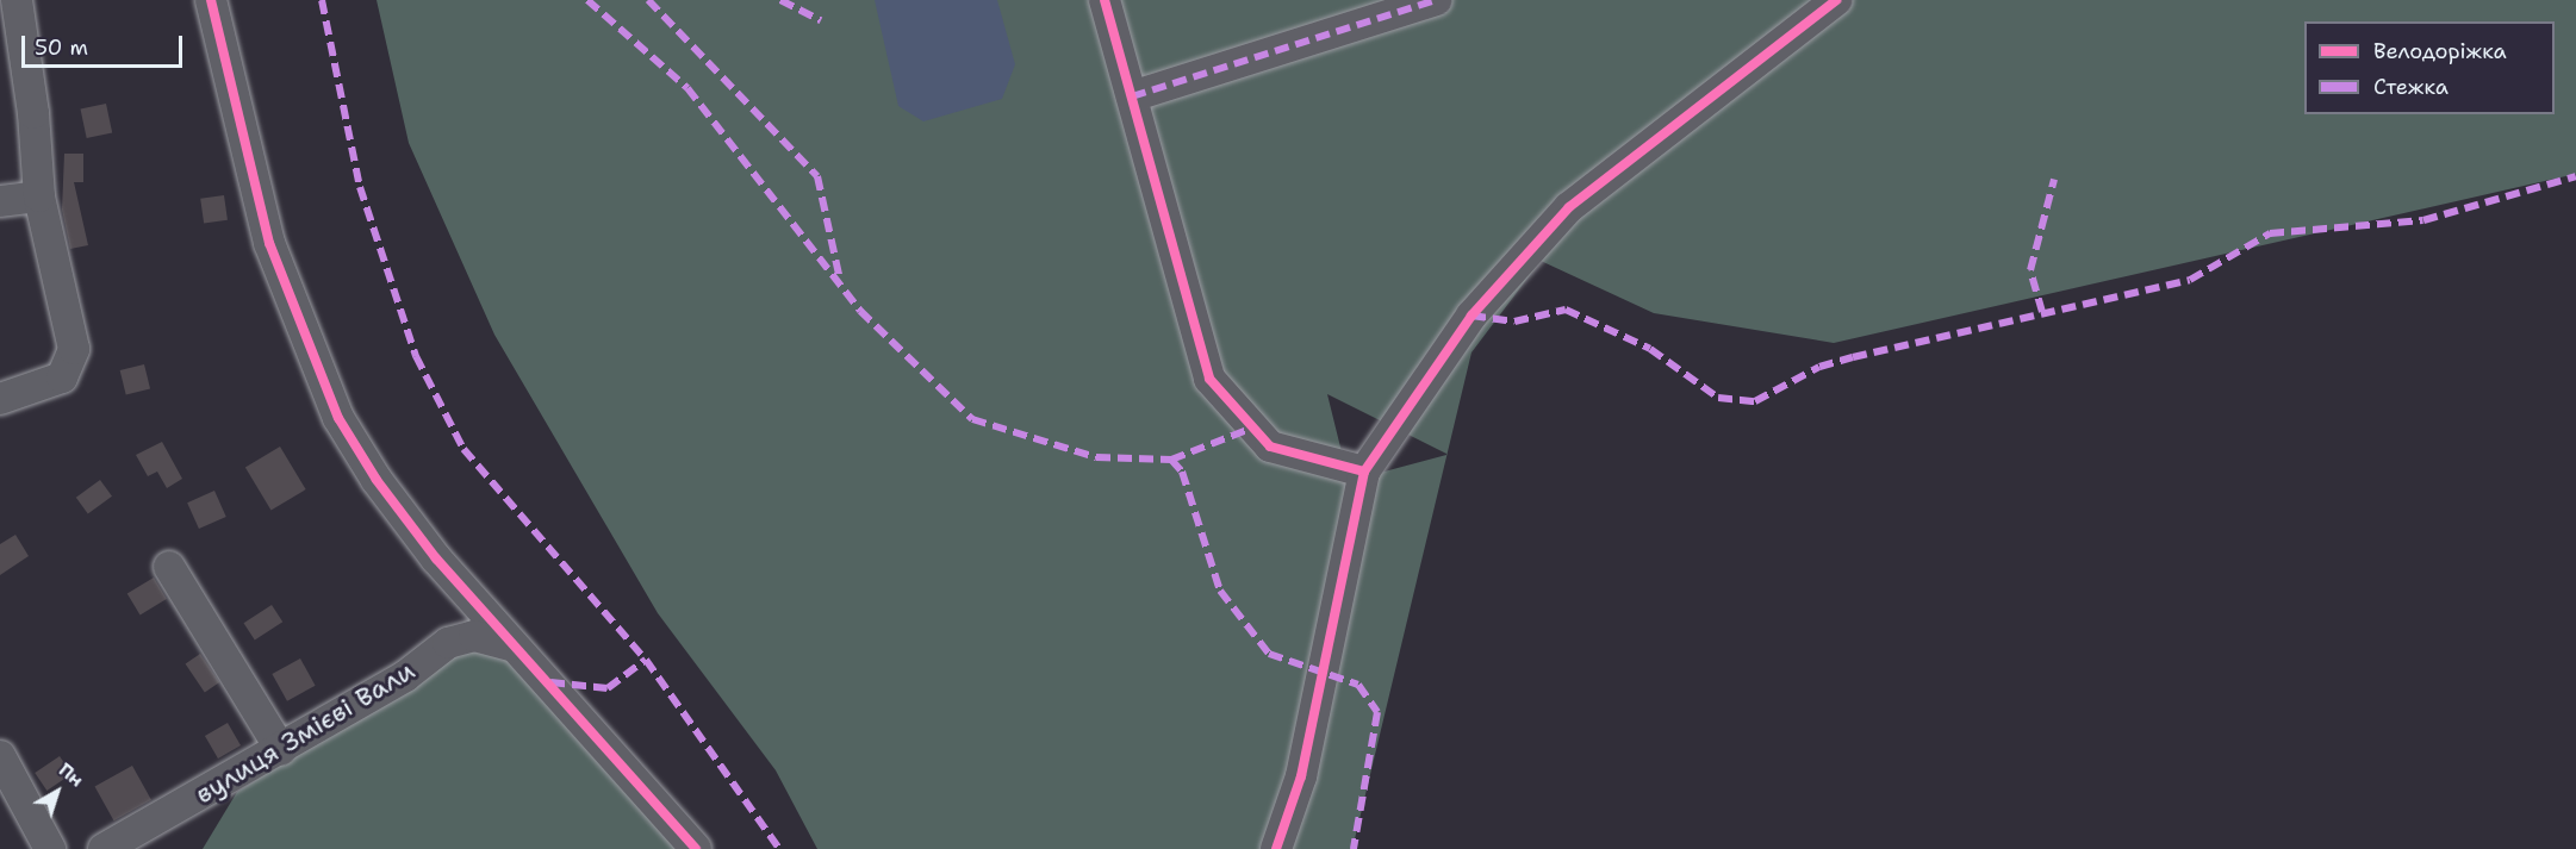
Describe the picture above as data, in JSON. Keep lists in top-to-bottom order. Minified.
{"streets":{"street":["вулиця Змієві Вали"]},"legend":["Велодоріжка","Стежка"],"scale_bar":"50 m","north":"top right"}
